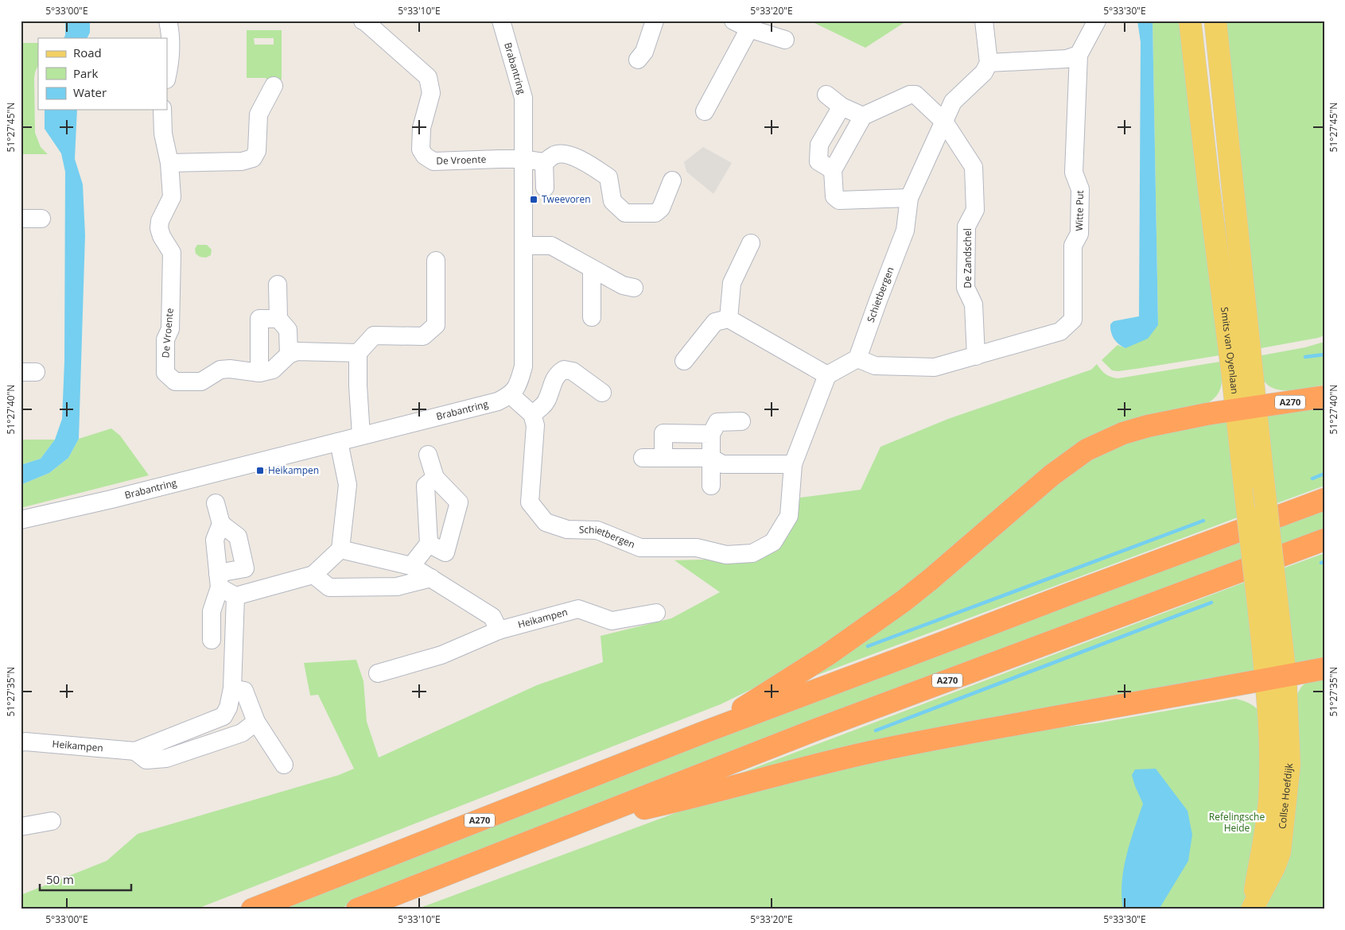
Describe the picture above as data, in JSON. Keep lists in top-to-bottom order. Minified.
{"streets":{"highway":["A270"],"main road":["Smits van Oyenlaan","Collse Hoefdijk"],"street":["Brabantring","De Vroente","Witte Put","De Zandschel","Schietbergen","Heikampen"]},"crossings":[["Brabantring","De Vroente"],["Witte Put","De Zandschel"],["De Zandschel","Schietbergen"],["Smits van Oyenlaan","A270"],["Smits van Oyenlaan","Collse Hoefdijk"],["A270","Collse Hoefdijk"]],"parks":["Refelingsche Heide"],"places":{"transit":["Tweevoren","Heikampen"]},"legend":["Road","Park","Water"],"scale_bar":"50 m","coordinates":["5°33'00\"E","5°33'10\"E","5°33'20\"E","5°33'30\"E","51°27'45\"N","51°27'40\"N","51°27'35\"N"]}
